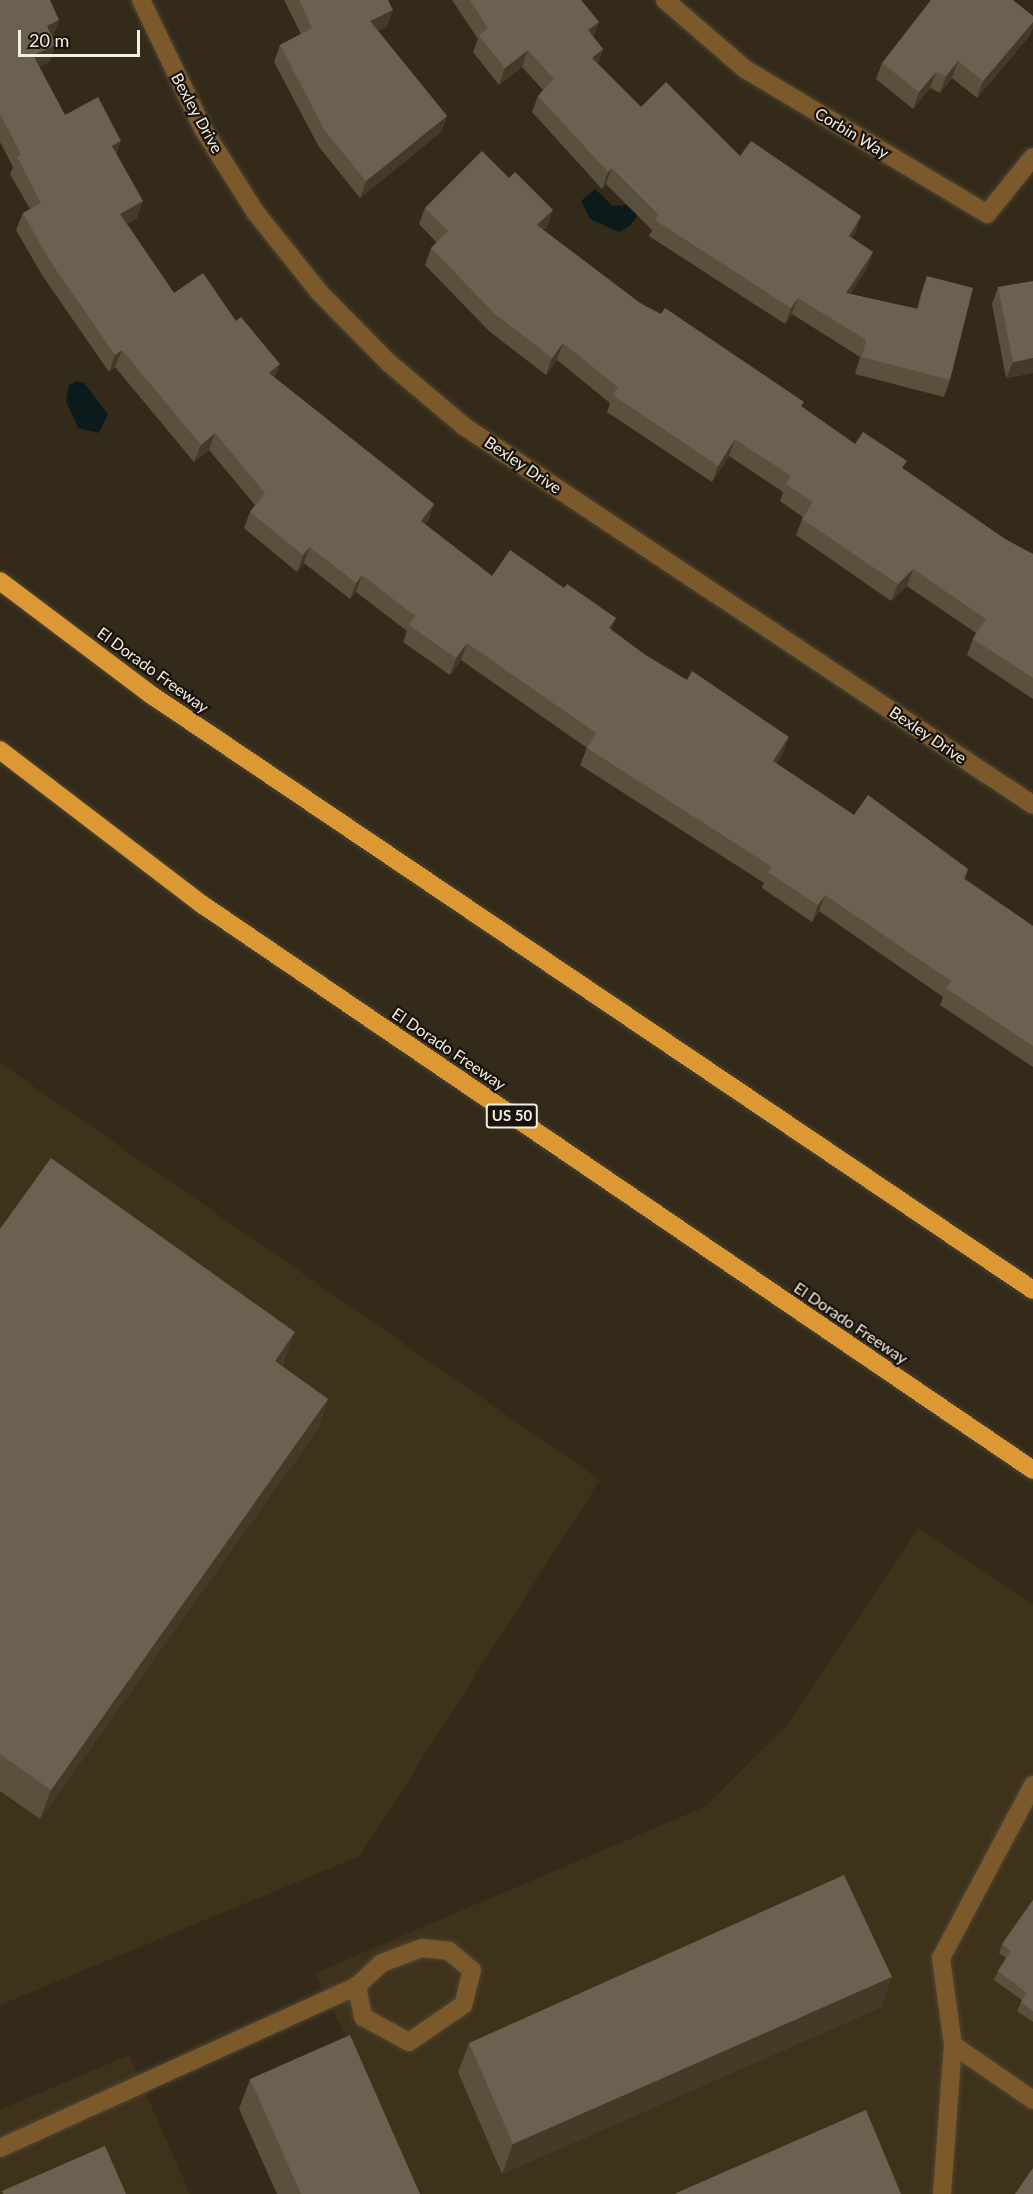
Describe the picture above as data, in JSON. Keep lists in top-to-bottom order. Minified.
{"streets":{"highway":["El Dorado Freeway","US 50"],"street":["Bexley Drive","Corbin Way"]},"scale_bar":"20 m"}
